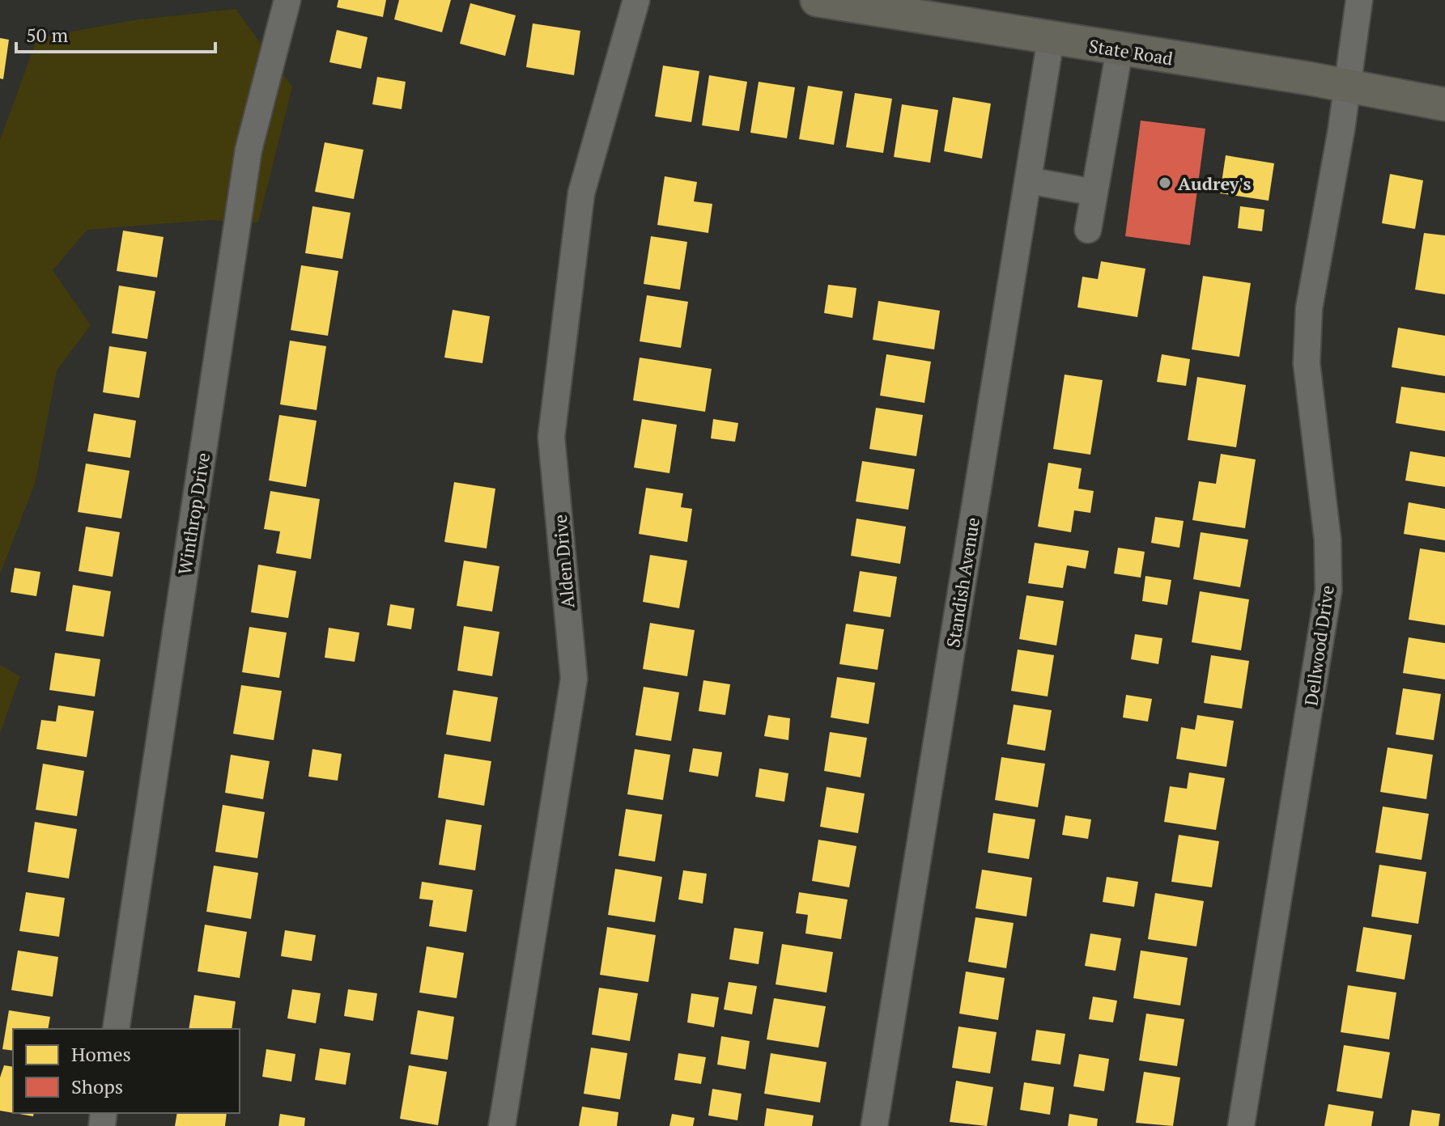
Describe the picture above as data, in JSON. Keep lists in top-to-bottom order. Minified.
{"streets":{"main road":["State Road"],"street":["Winthrop Drive","Alden Drive","Standish Avenue","Dellwood Drive"]},"crossings":[["State Road","Standish Avenue"],["State Road","Dellwood Drive"]],"places":["Audrey's"],"legend":["Homes","Shops"],"scale_bar":"50 m"}
